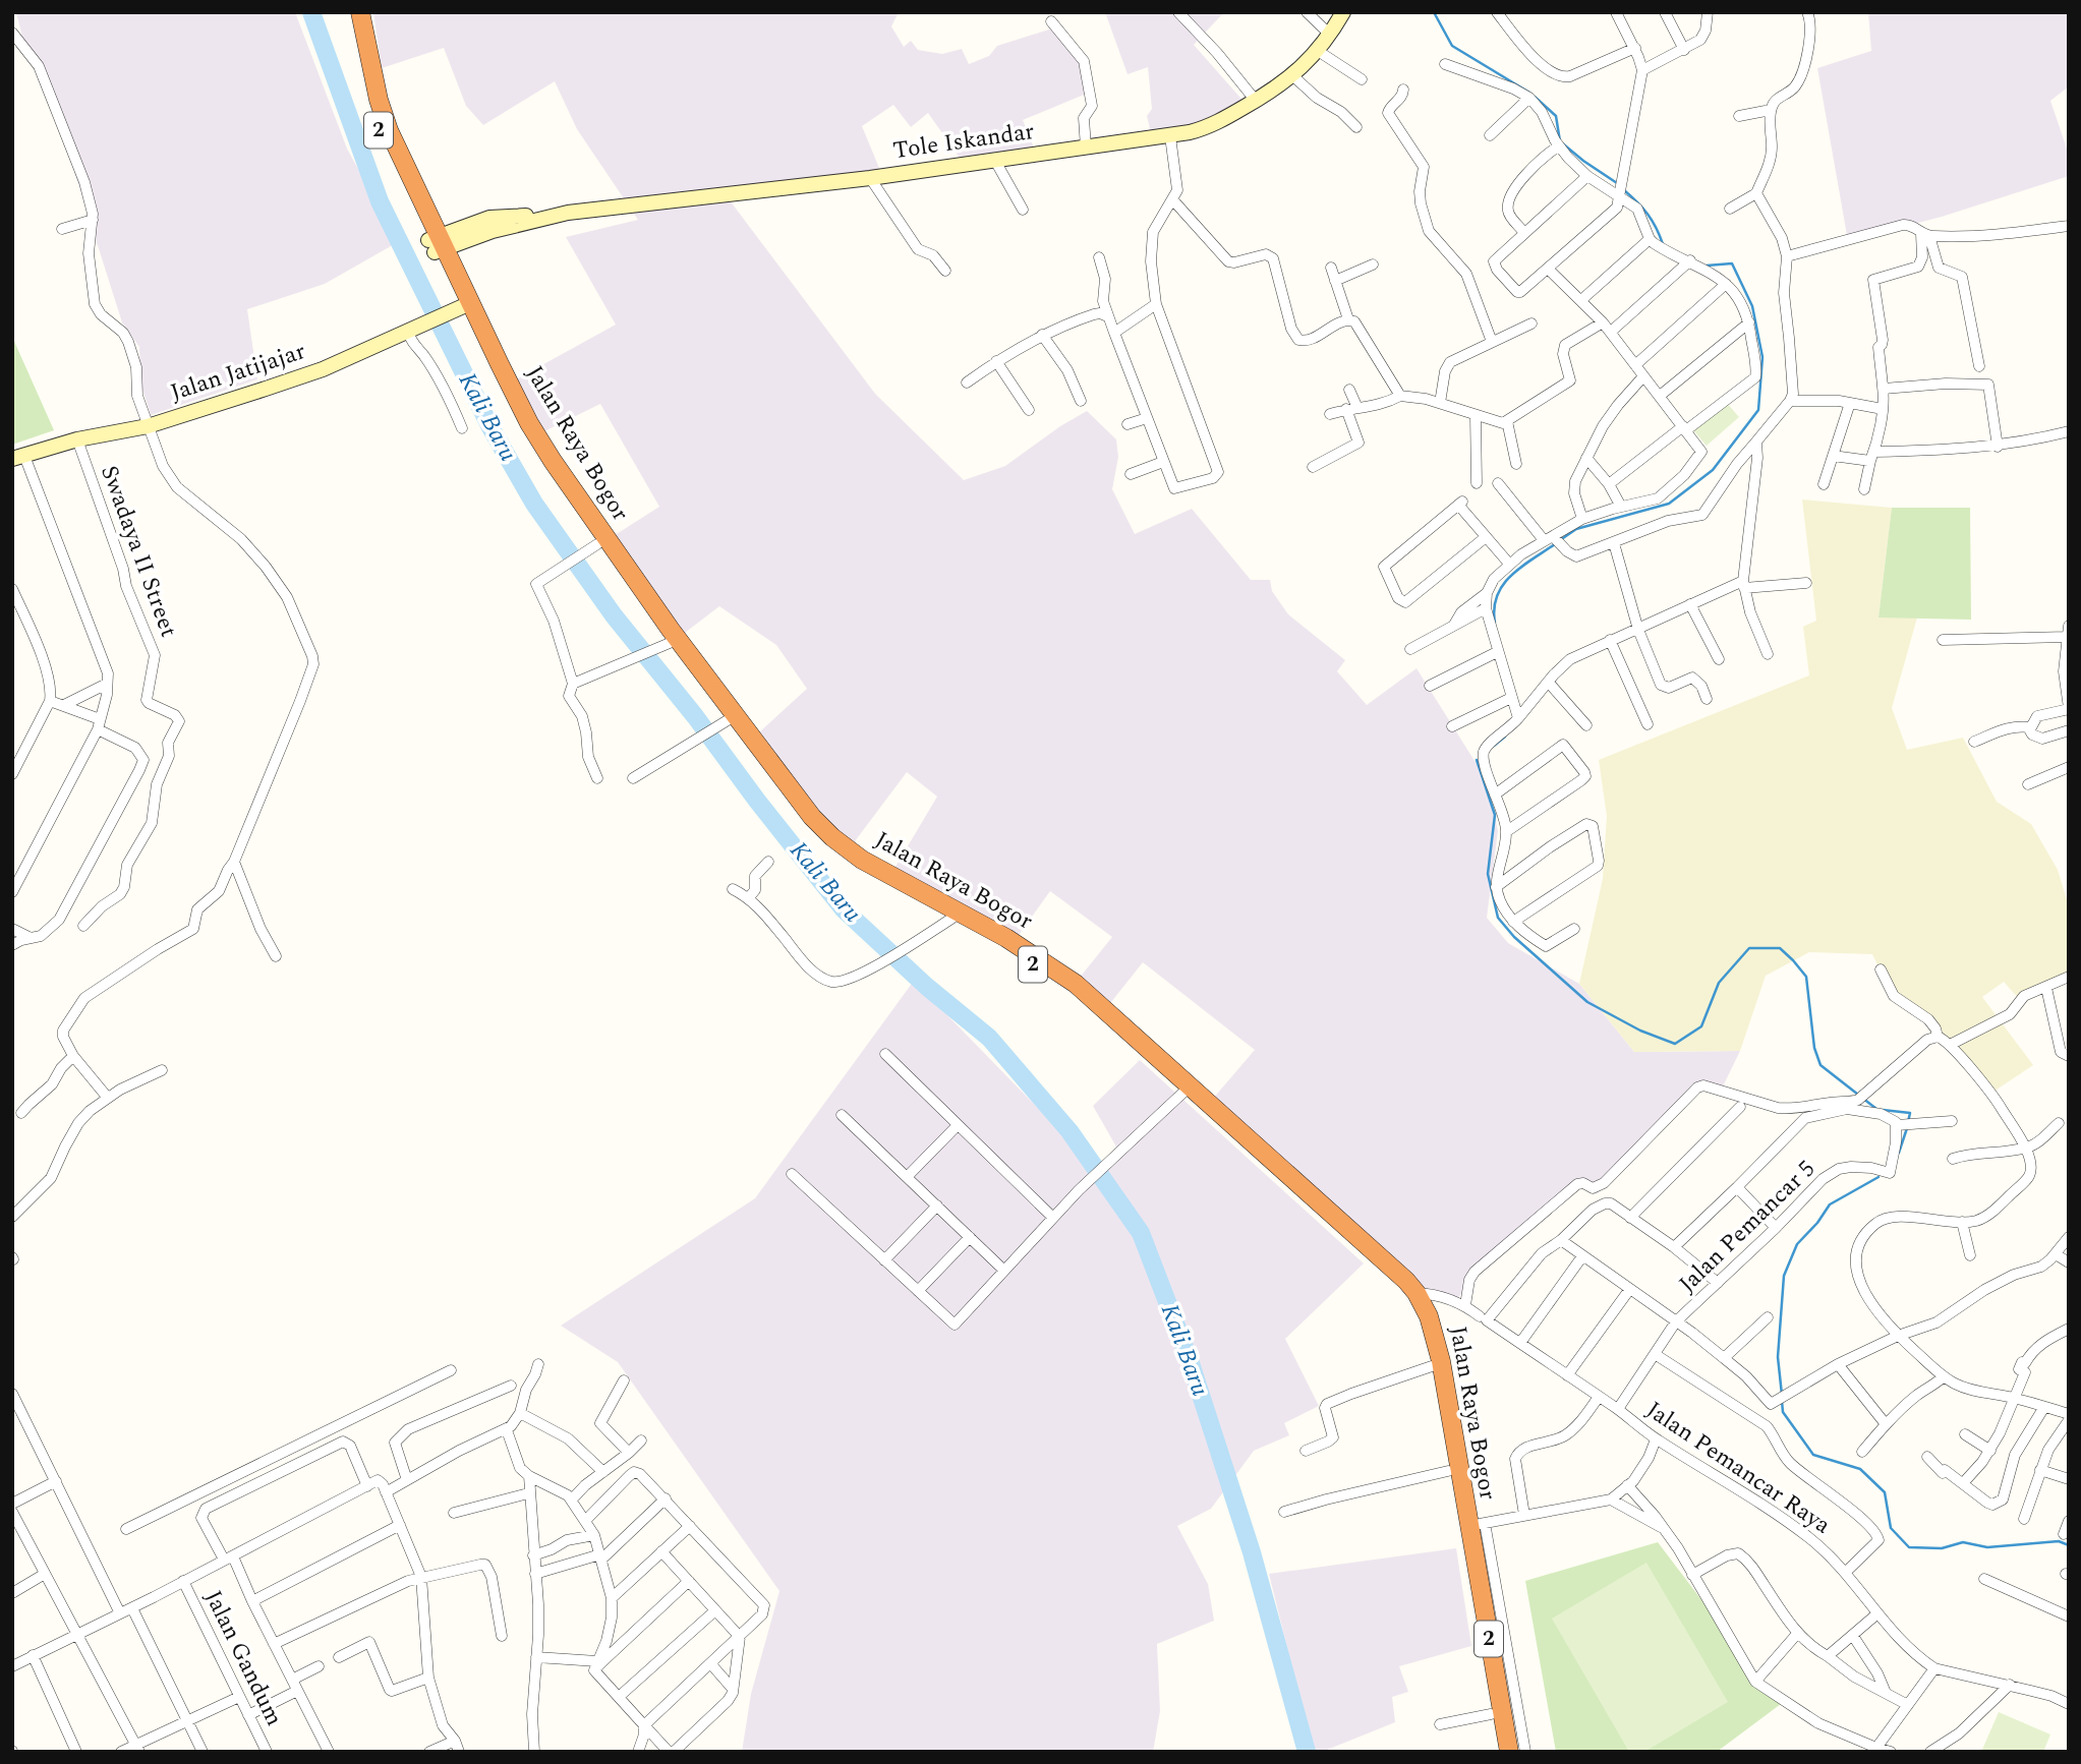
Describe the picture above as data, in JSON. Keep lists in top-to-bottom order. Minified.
{"streets":{"highway":["2","Jalan Raya Bogor"],"main road":["Tole Iskandar","Jalan Jatijajar"],"street":["Swadaya II Street","Jalan Pemancar 5","Jalan Pemancar Raya","Jalan Gandum"]},"crossings":[["Tole Iskandar","Jalan Raya Bogor"],["Jalan Jatijajar","Jalan Raya Bogor"],["Jalan Jatijajar","Swadaya II Street"],["Jalan Pemancar 5","Jalan Pemancar Raya"]],"water":["Kali Baru"]}
